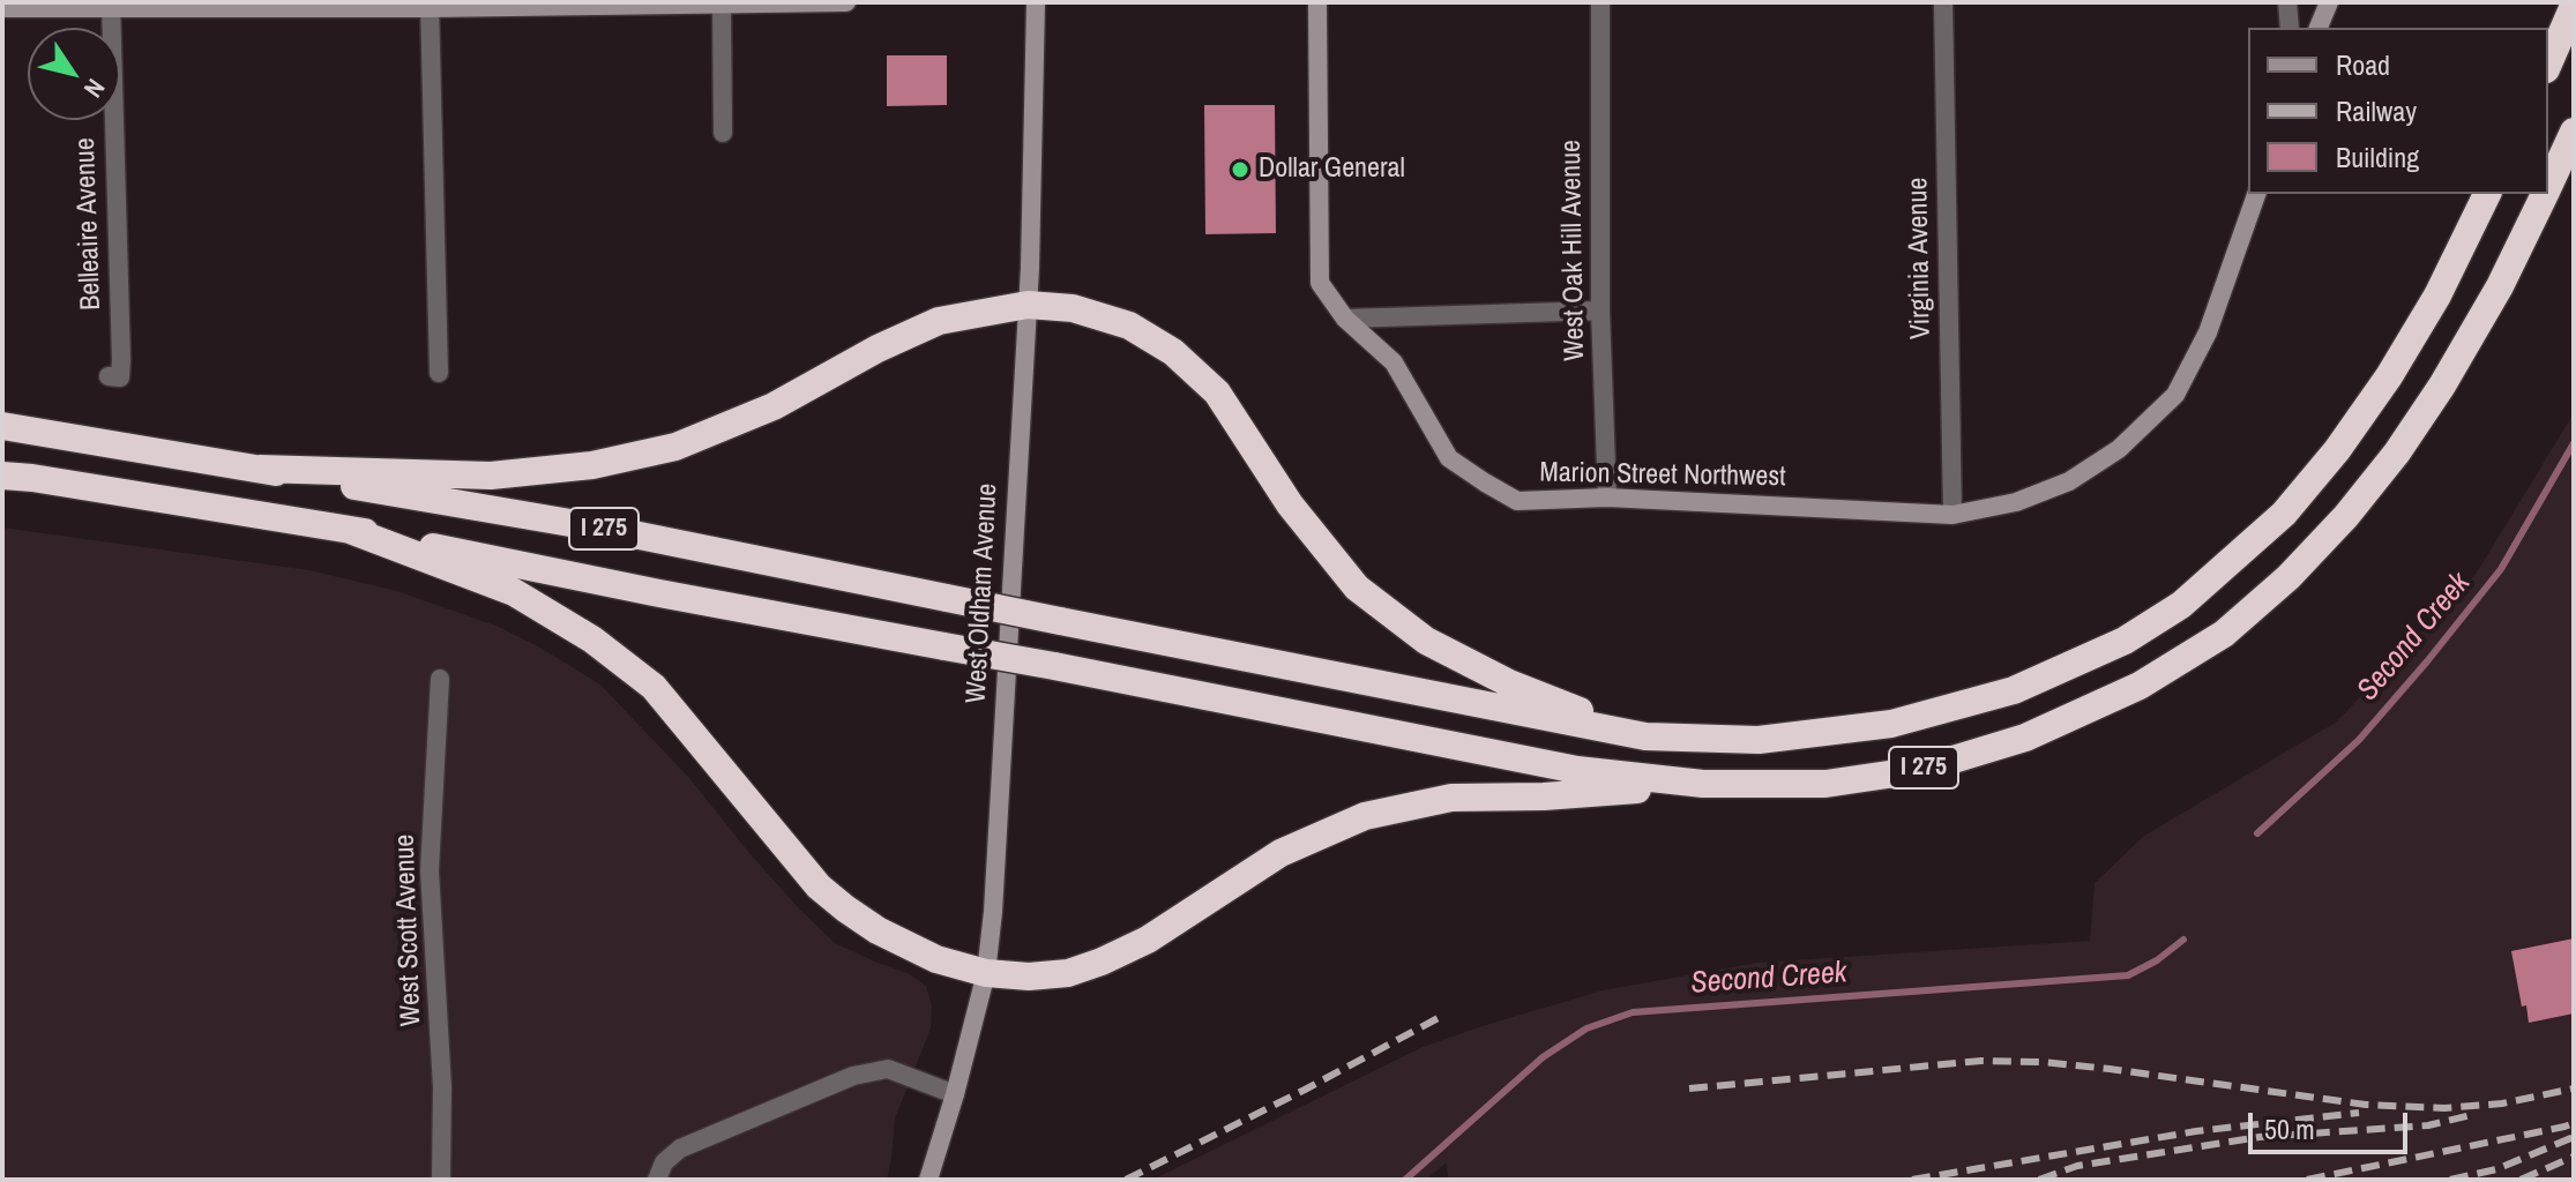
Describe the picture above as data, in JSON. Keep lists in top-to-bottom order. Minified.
{"streets":{"highway":["I 275"],"street":["Belleaire Avenue","West Oak Hill Avenue","Virginia Avenue","Marion Street Northwest","West Oldham Avenue","West Scott Avenue"]},"crossings":[["West Oak Hill Avenue","Marion Street Northwest"],["Virginia Avenue","Marion Street Northwest"]],"water":["Second Creek"],"places":["Dollar General"],"legend":["Road","Railway","Building"],"scale_bar":"50 m","north":"bottom right"}
